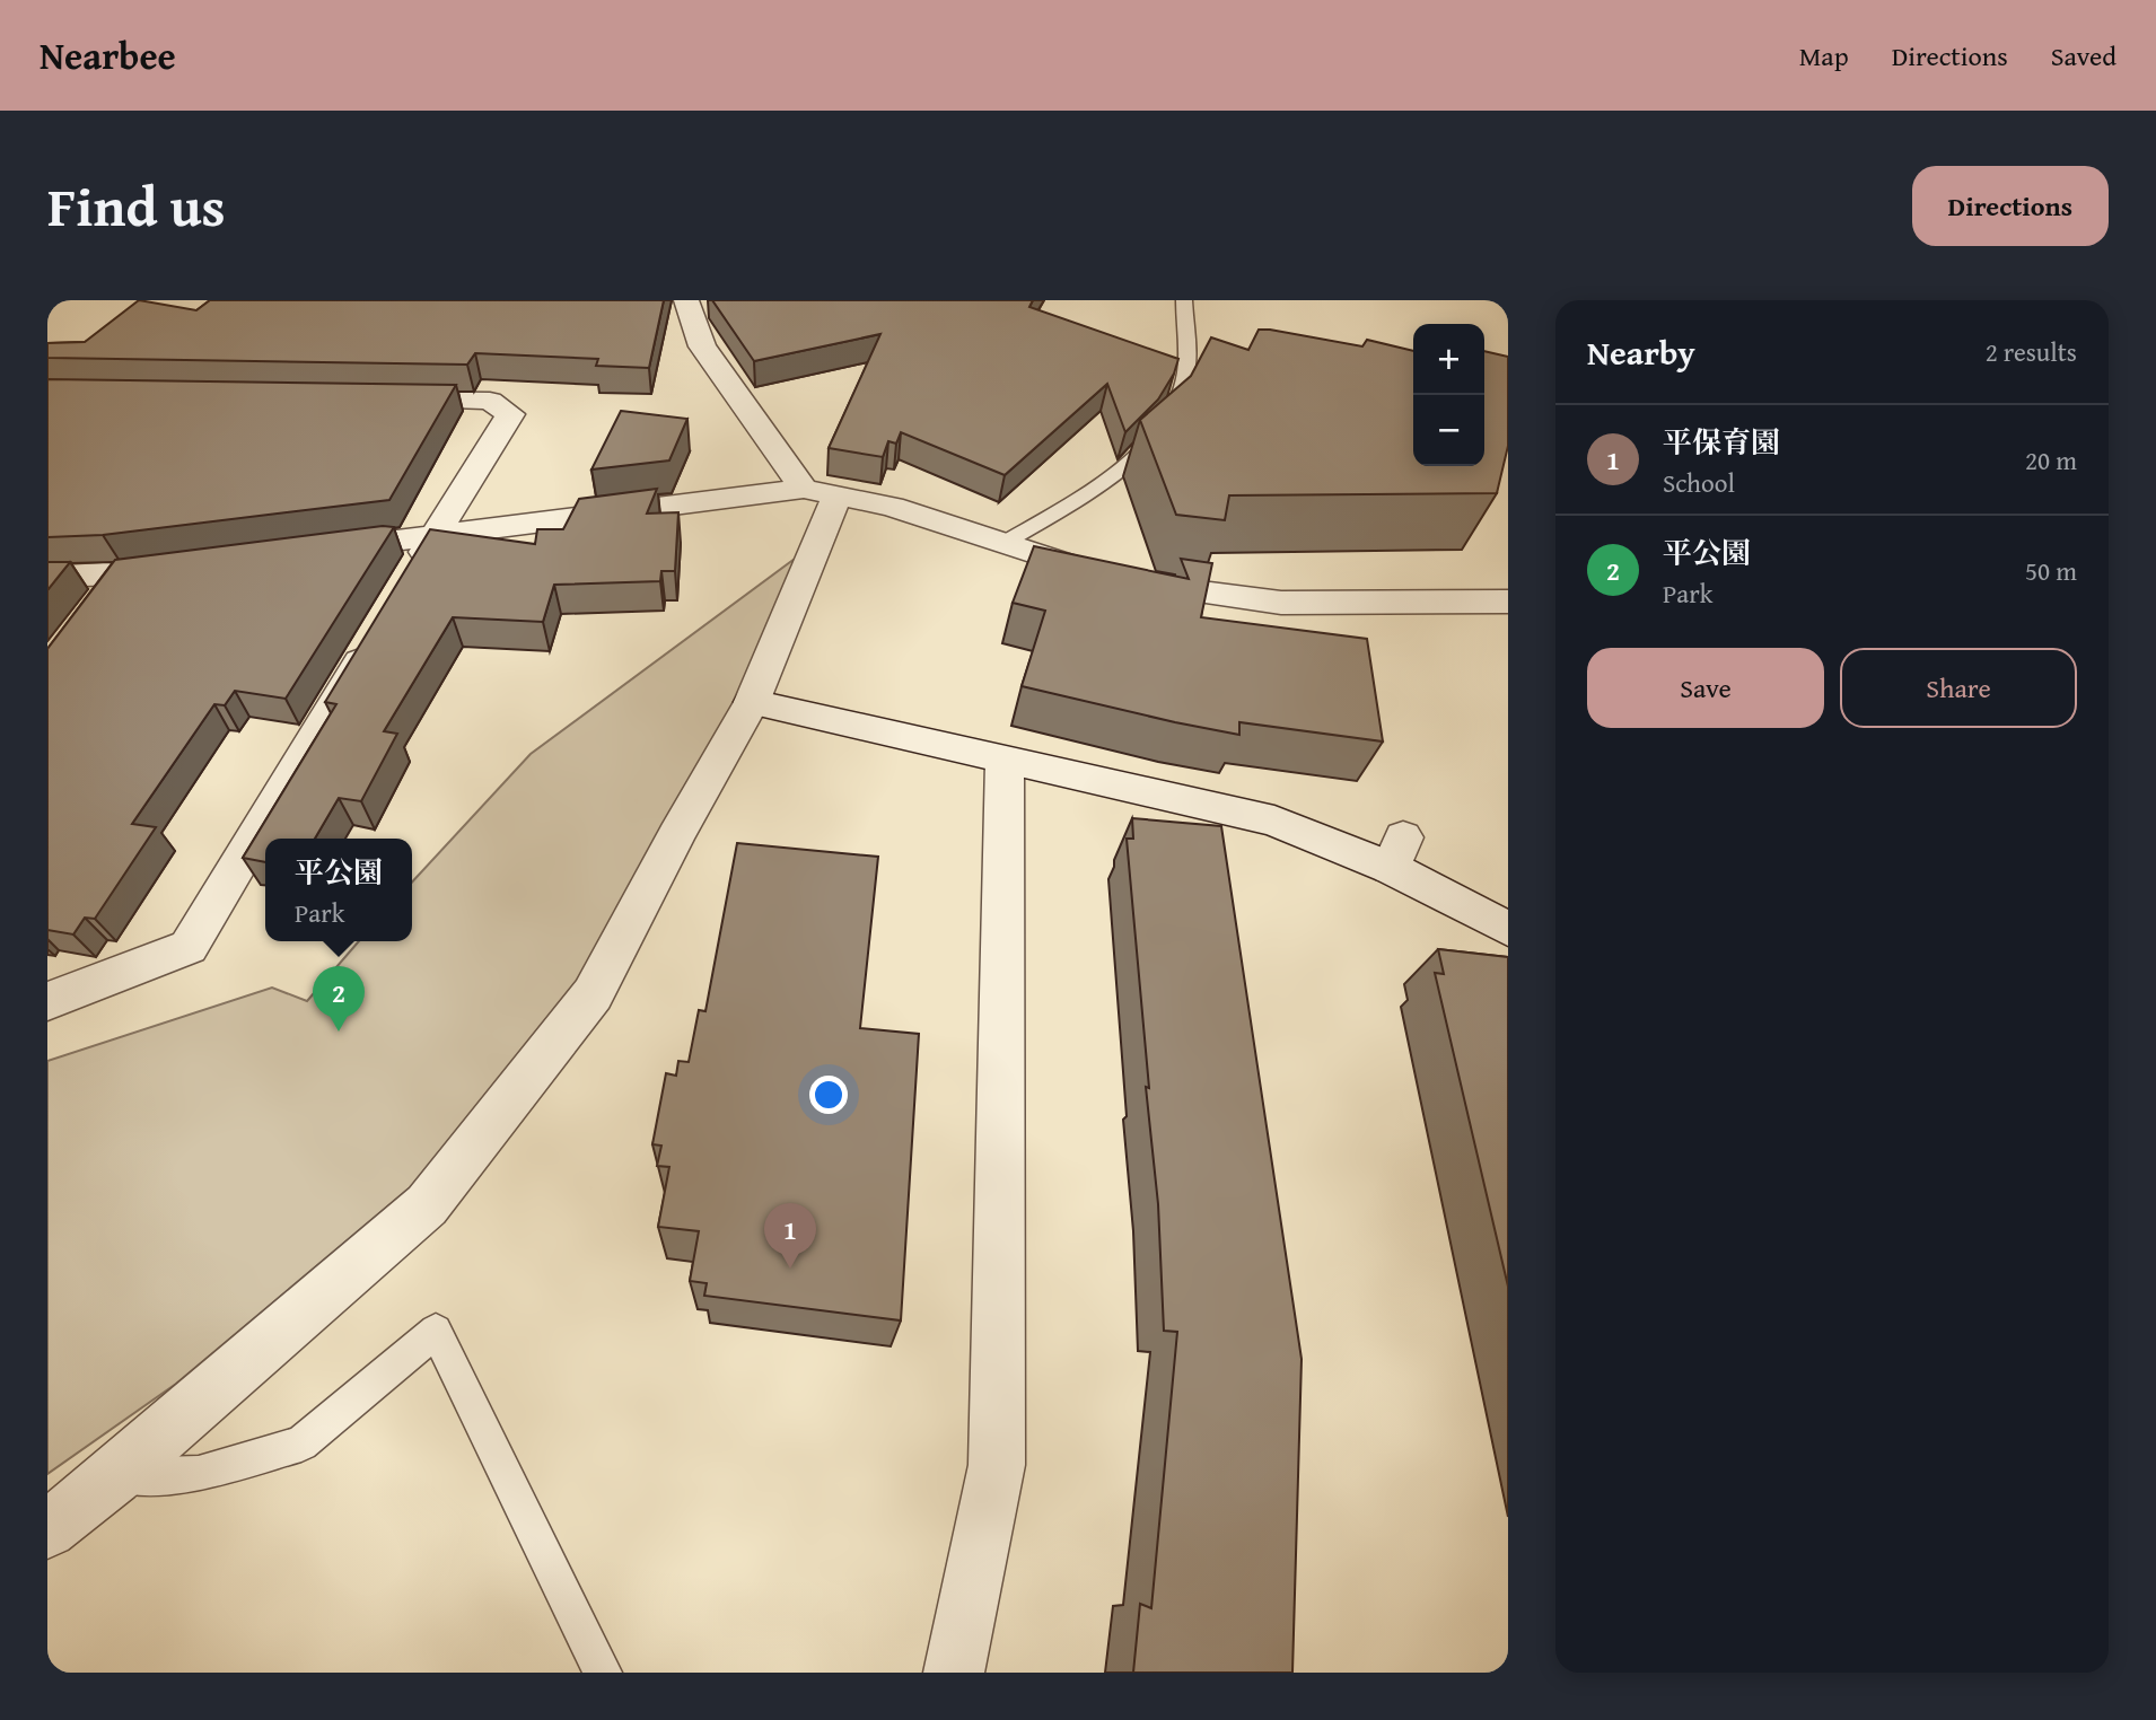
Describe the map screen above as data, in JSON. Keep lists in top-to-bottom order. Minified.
{"page":{"header":"Nearbee","nav":["Map","Directions","Saved"],"title":"Find us","buttons":["Directions",["Save","Share"]],"heading":["Nearby","2 results"],"map_buttons":["+","−"],"list":[{"mark":"1","name":"平保育園","note":"School","value":"20 m"},{"mark":"2","name":"平公園","note":"Park","value":"50 m"}],"popup":["平公園","Park"],"pins":["2","1"]}}
